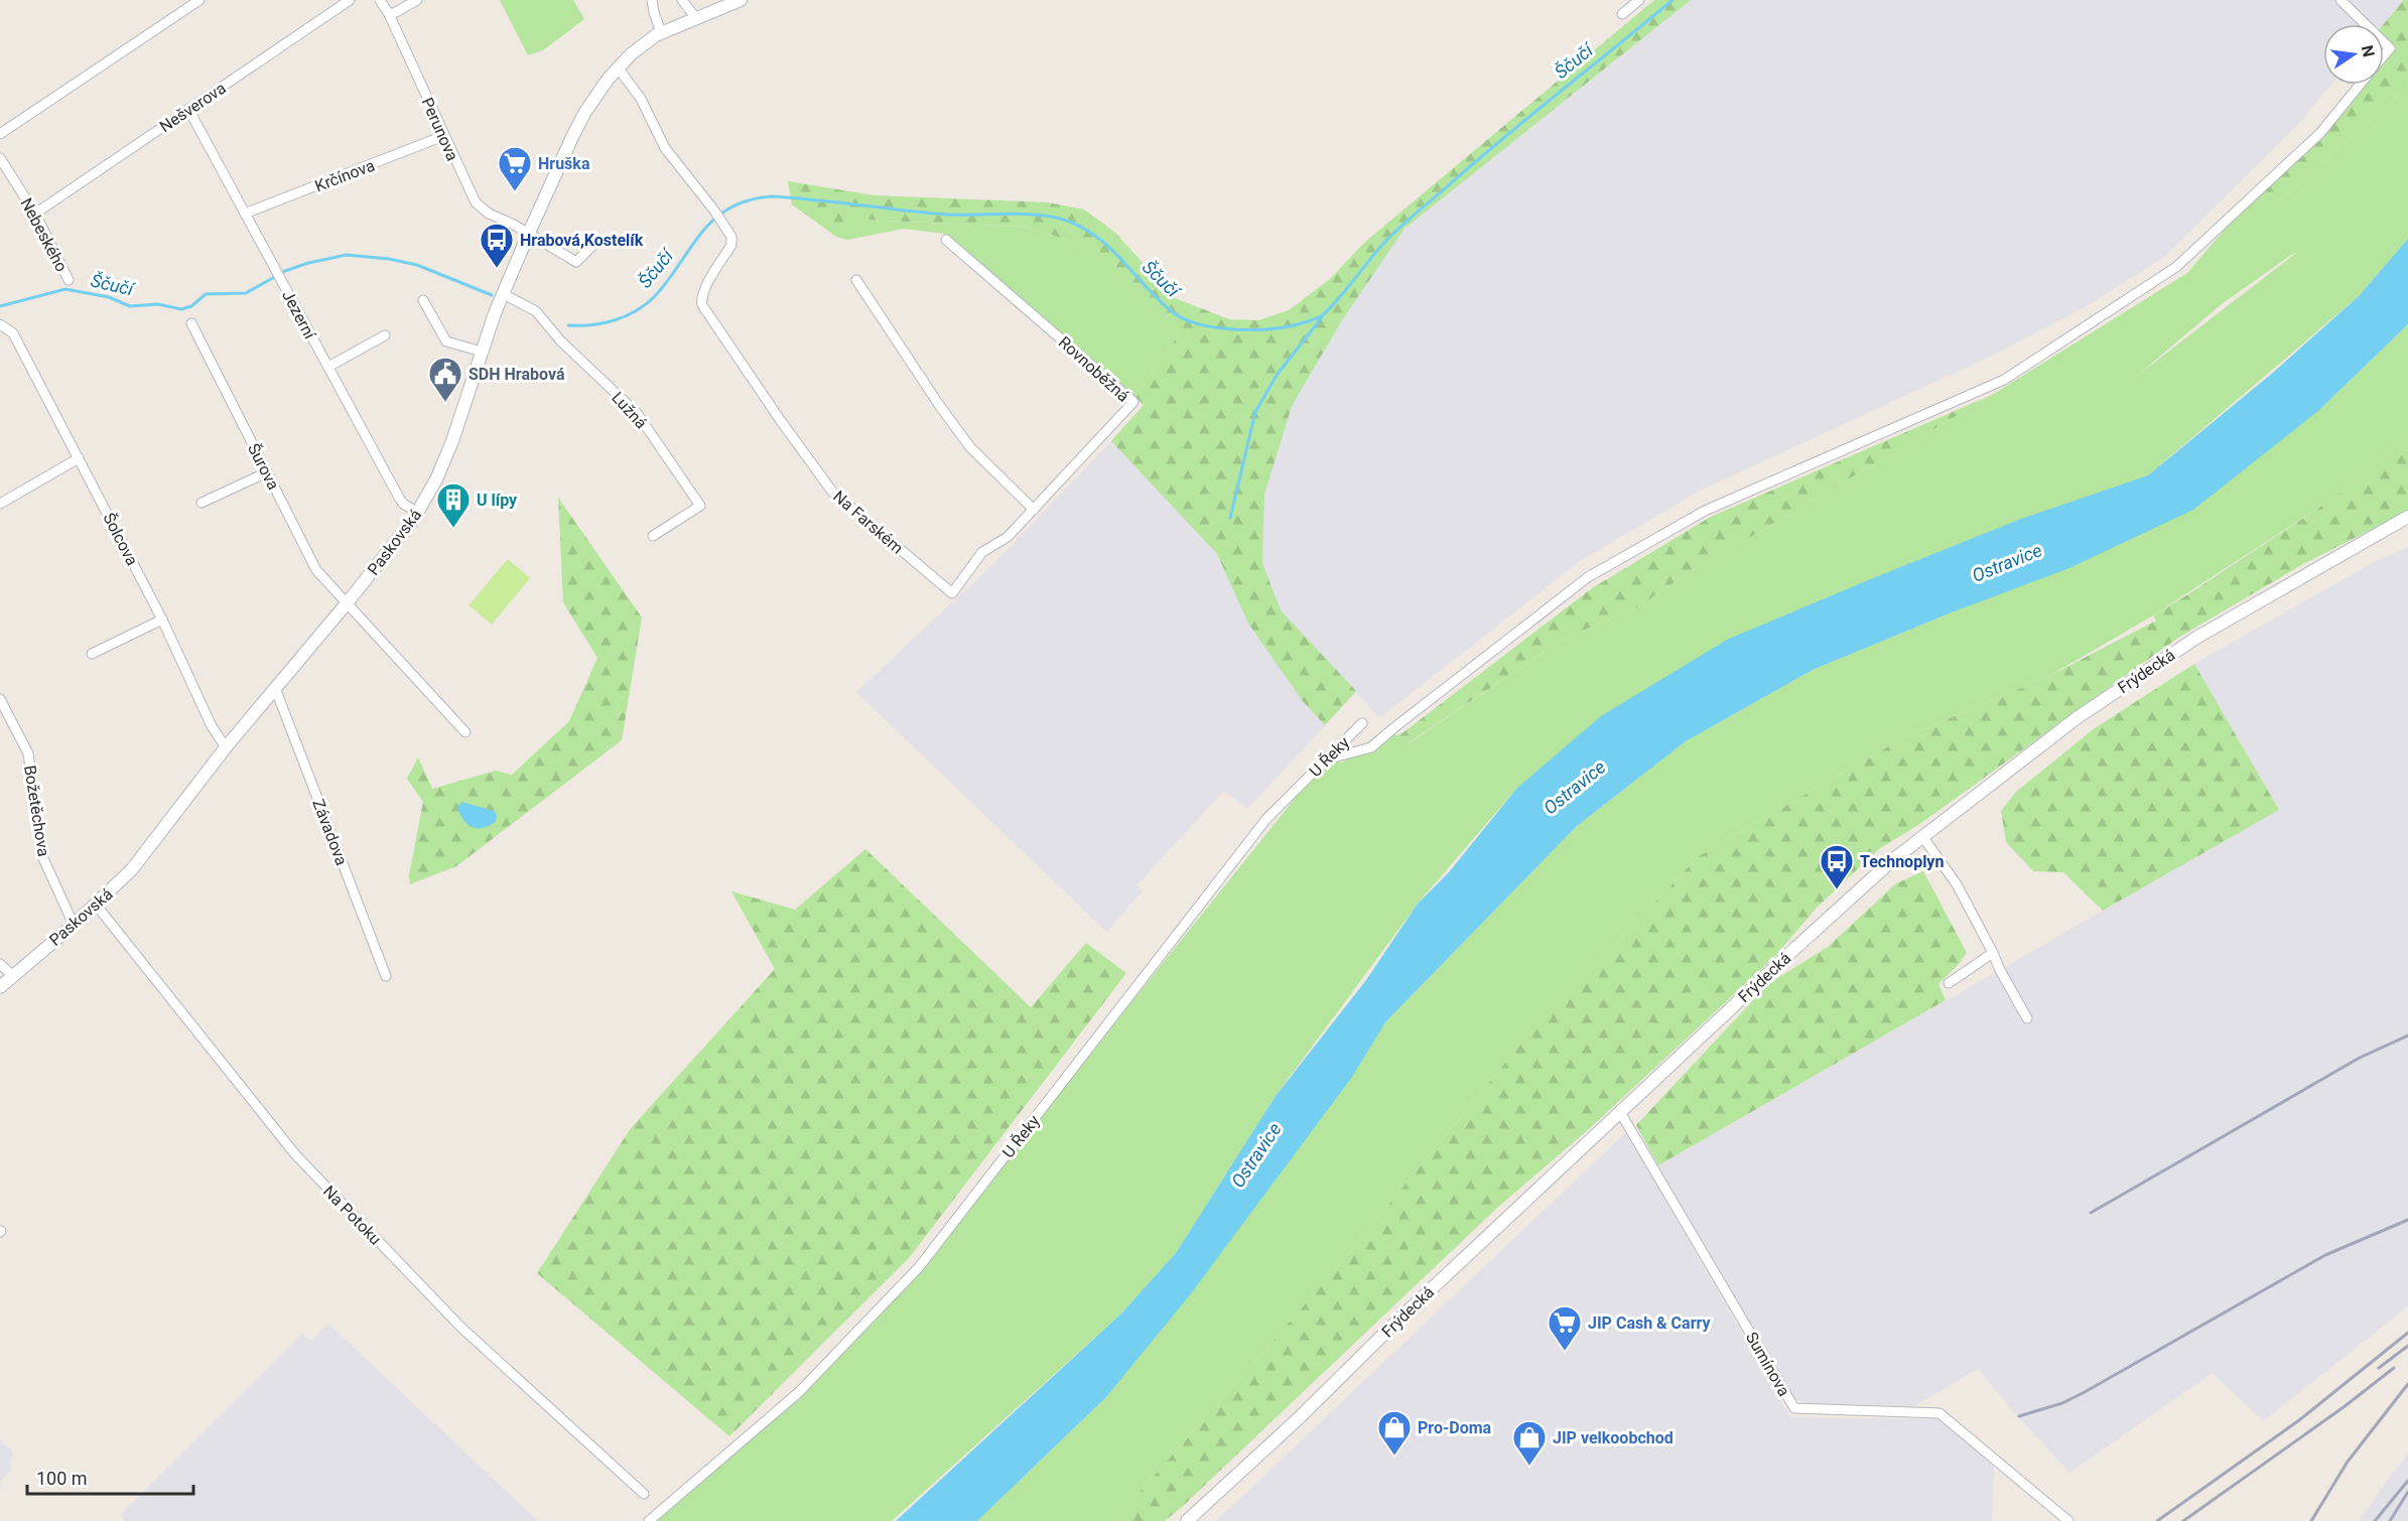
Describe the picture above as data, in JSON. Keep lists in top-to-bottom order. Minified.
{"streets":{"main road":["Paskovská","Frýdecká"],"street":["Nešverova","Perunova","Krčínova","Nebeského","Jezerní","Rovnoběžná","Lužná","Šurova","Na Farském","Šolcova","U Řeky","Božetěchova","Závadova","Na Potoku","Sumínova"]},"crossings":[["Nešverova","Nebeského"],["Nešverova","Jezerní"],["Perunova","Krčínova"],["Perunova","Paskovská"],["Krčínova","Jezerní"],["Jezerní","Paskovská"],["Rovnoběžná","Na Farském"],["Lužná","Paskovská"],["Šurova","Paskovská"],["Na Farském","Paskovská"],["Šolcova","Paskovská"],["Paskovská","Božetěchova"],["Paskovská","Závadova"],["Paskovská","Na Potoku"],["Frýdecká","Sumínova"]],"water":["Ščučí","Ostravice"],"places":{"supermarket":["Hruška","JIP Cash & Carry"],"bus stop":["Hrabová,Kostelík","Technoplyn"],"public building":["SDH Hrabová"],"building":["U lípy"],"shop":["Pro-Doma","JIP velkoobchod"]},"scale_bar":"100 m","north":"right"}
